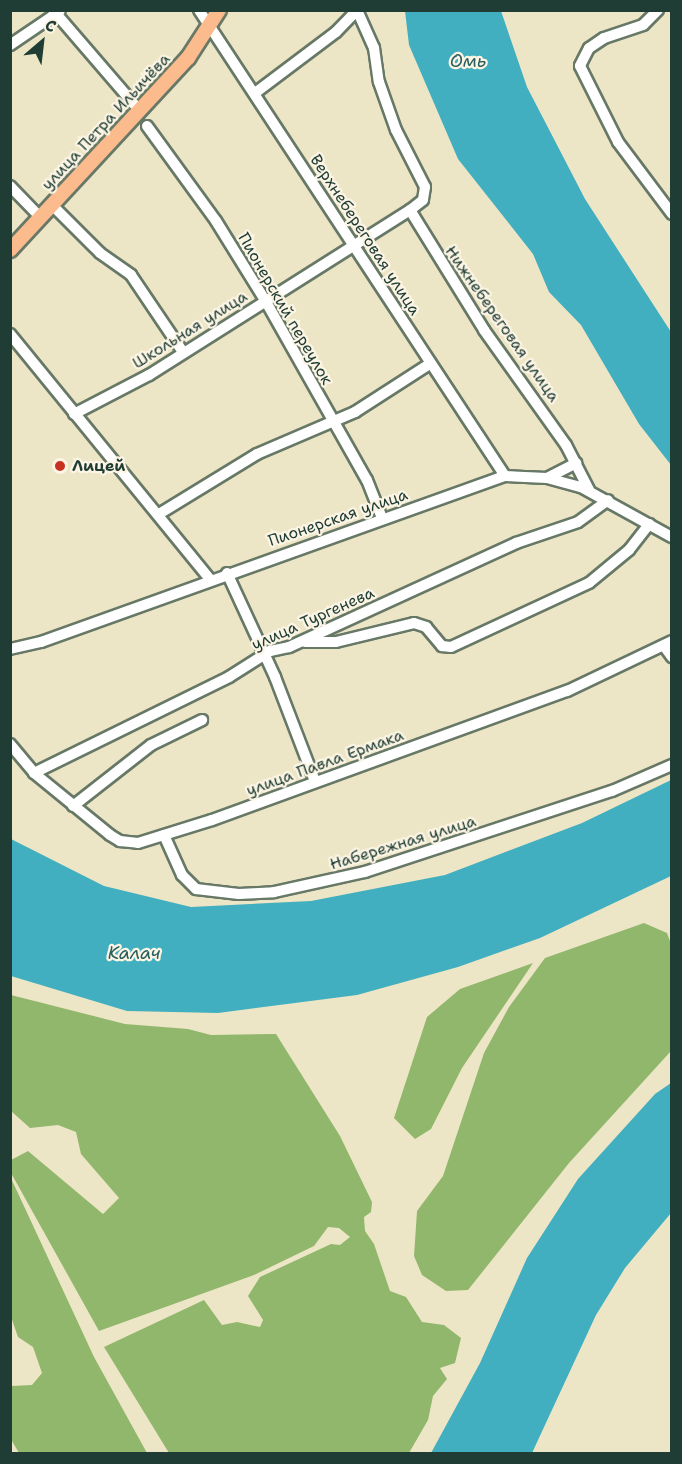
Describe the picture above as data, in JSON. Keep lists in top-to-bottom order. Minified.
{"streets":{"main road":["улица Петра Ильичёва"],"street":["Верхнебереговая улица","Пионерский переулок","Нижнебереговая улица","Школьная улица","Пионерская улица","улица Тургенева","улица Павла Ермака","Набережная улица"]},"crossings":[["улица Петра Ильичёва","Верхнебереговая улица"],["Верхнебереговая улица","Школьная улица"],["Верхнебереговая улица","Пионерская улица"],["Пионерский переулок","Школьная улица"],["Пионерский переулок","Пионерская улица"],["Нижнебереговая улица","Школьная улица"],["Нижнебереговая улица","Пионерская улица"],["Пионерская улица","улица Тургенева"],["улица Тургенева","улица Павла Ермака"],["улица Павла Ермака","Набережная улица"]],"water":["Омь","Калач"],"places":["Лицей"],"north":"top right"}
